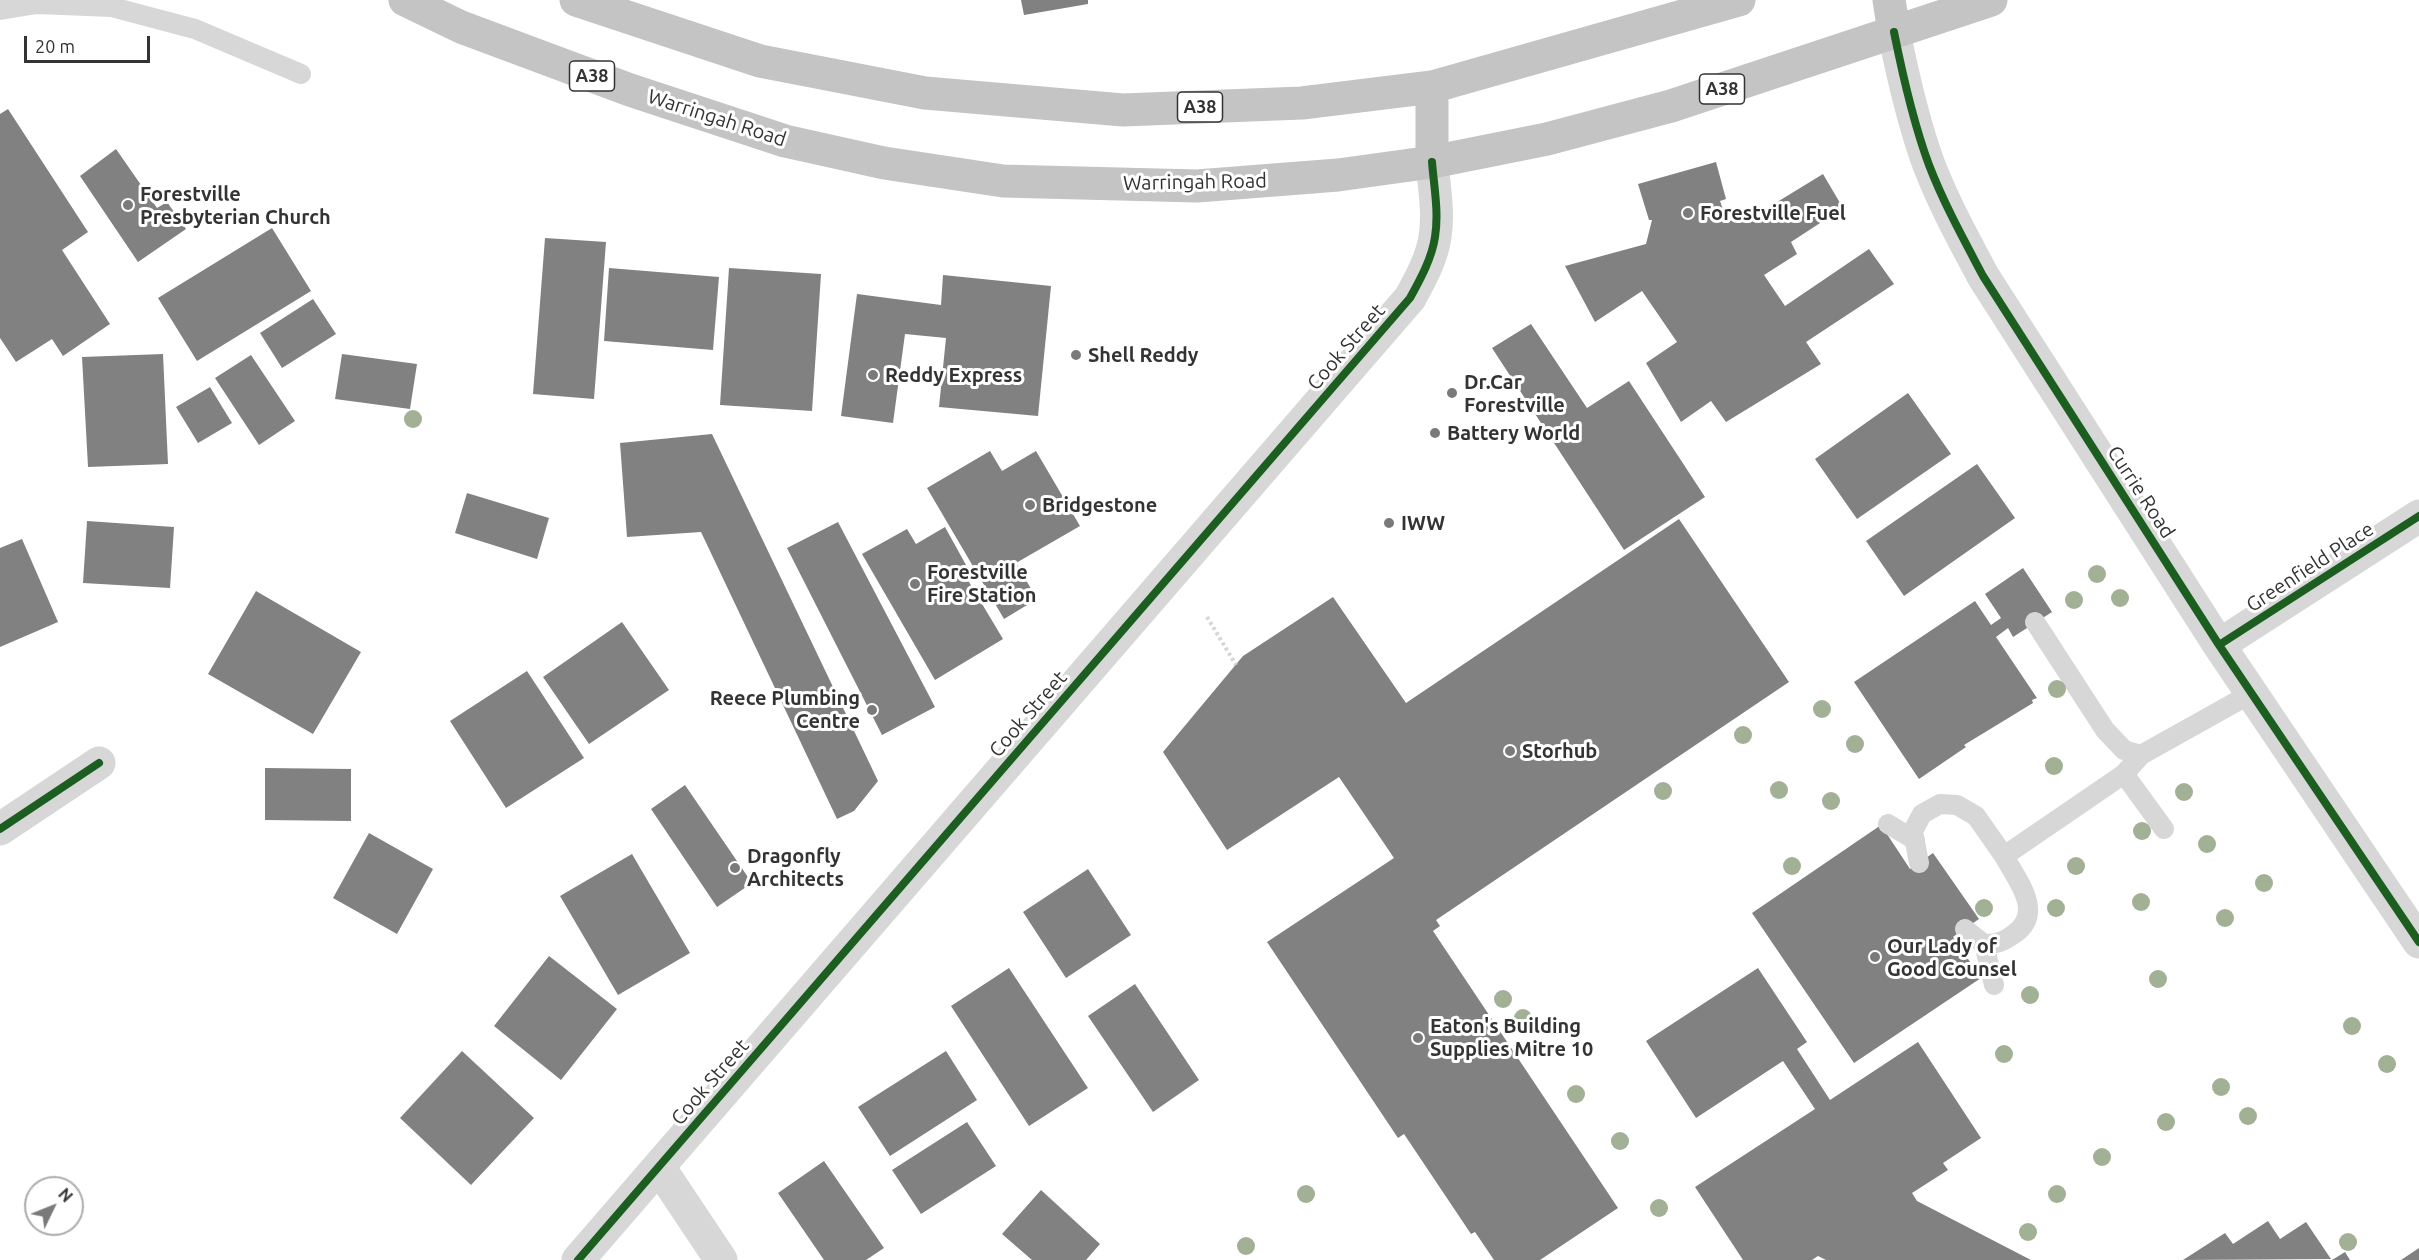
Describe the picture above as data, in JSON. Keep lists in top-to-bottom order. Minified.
{"streets":{"highway":["A38","Warringah Road","Cook Street"],"street":["Currie Road","Greenfield Place"]},"crossings":[["A38","Cook Street"],["Warringah Road","Cook Street"],["Warringah Road","Currie Road"],["Currie Road","Greenfield Place"]],"places":["Forestville Presbyterian Church","Forestville Fuel","Shell Reddy","Reddy Express","Dr.Car Forestville","Battery World","Bridgestone","IWW","Forestville Fire Station","Reece Plumbing Centre","Storhub","Dragonfly Architects","Our Lady of Good Counsel","Eaton's Building Supplies Mitre 10"],"scale_bar":"20 m","north":"top right"}
